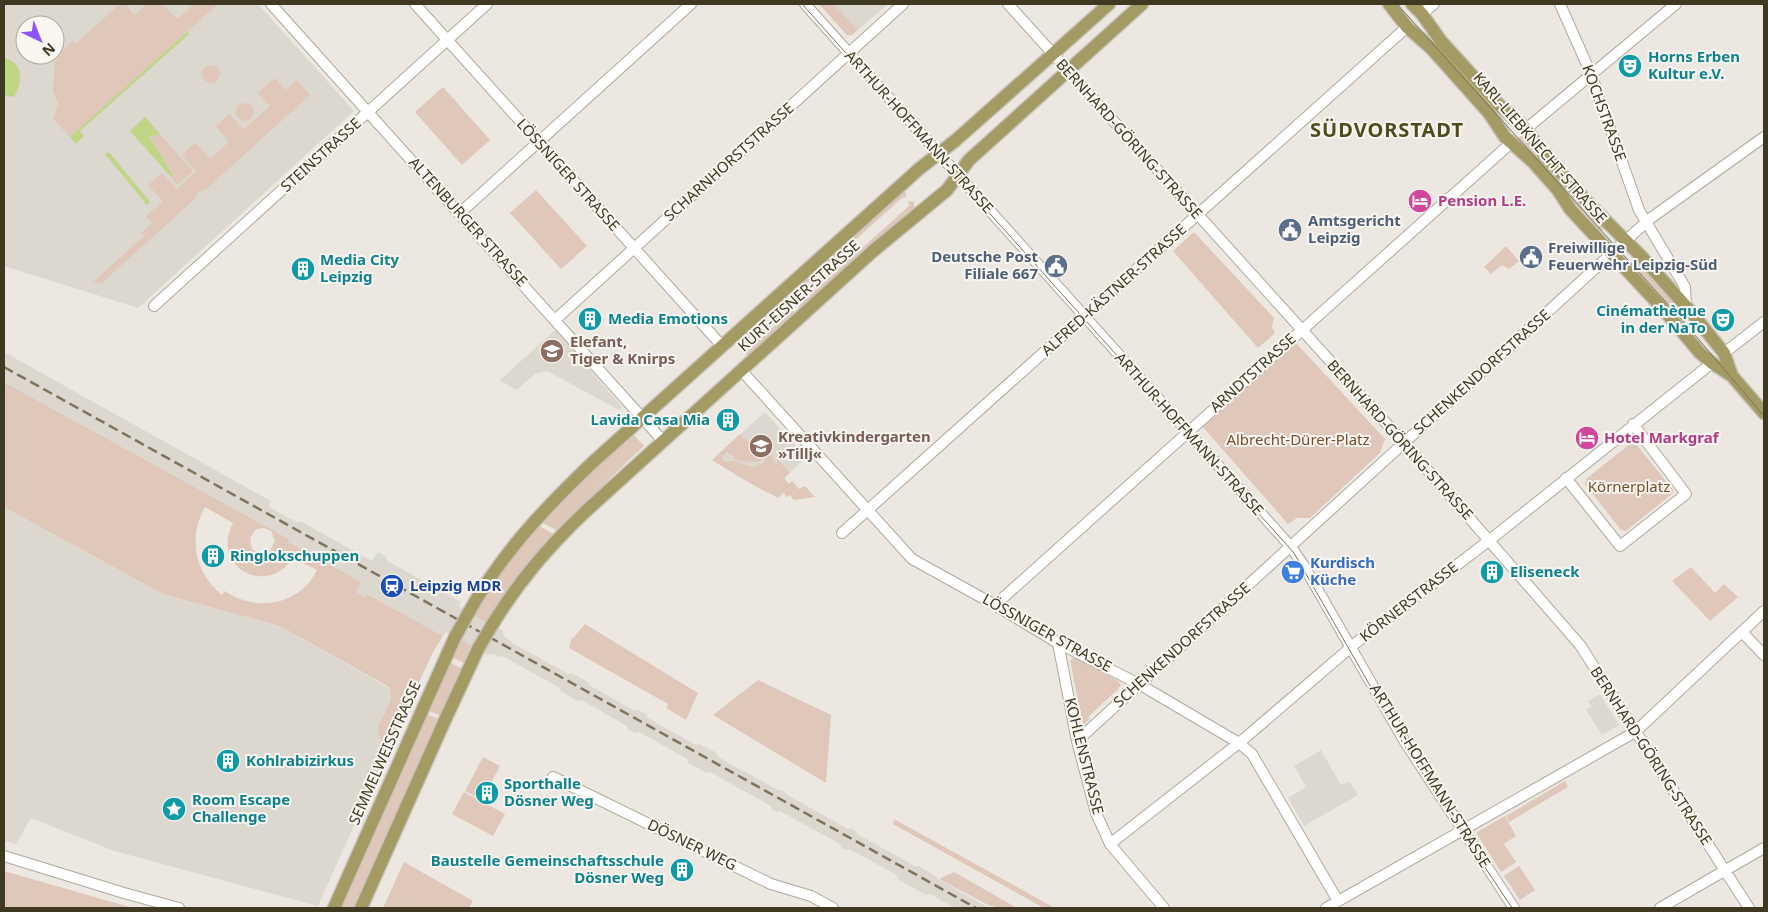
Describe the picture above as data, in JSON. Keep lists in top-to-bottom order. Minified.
{"streets":{"main road":["KARL-LIEBKNECHT-STRASSE","KURT-EISNER-STRASSE","SEMMELWEISSTRASSE"],"street":["KOCHSTRASSE","ARTHUR-HOFFMANN-STRASSE","BERNHARD-GÖRING-STRASSE","STEINSTRASSE","SCHARNHORSTSTRASSE","LÖSSNIGER STRASSE","ALTENBURGER STRASSE","ALFRED-KÄSTNER-STRASSE","SCHENKENDORFSTRASSE","ARNDTSTRASSE","KÖRNERSTRASSE","KOHLENSTRASSE","DÖSNER WEG"]},"crossings":[["KOCHSTRASSE","KARL-LIEBKNECHT-STRASSE"],["KOCHSTRASSE","SCHENKENDORFSTRASSE"],["ARTHUR-HOFFMANN-STRASSE","SCHARNHORSTSTRASSE"],["ARTHUR-HOFFMANN-STRASSE","ALFRED-KÄSTNER-STRASSE"],["ARTHUR-HOFFMANN-STRASSE","KURT-EISNER-STRASSE"],["ARTHUR-HOFFMANN-STRASSE","SCHENKENDORFSTRASSE"],["ARTHUR-HOFFMANN-STRASSE","ARNDTSTRASSE"],["ARTHUR-HOFFMANN-STRASSE","KÖRNERSTRASSE"],["BERNHARD-GÖRING-STRASSE","ALFRED-KÄSTNER-STRASSE"],["BERNHARD-GÖRING-STRASSE","KURT-EISNER-STRASSE"],["BERNHARD-GÖRING-STRASSE","SCHENKENDORFSTRASSE"],["BERNHARD-GÖRING-STRASSE","ARNDTSTRASSE"],["BERNHARD-GÖRING-STRASSE","KÖRNERSTRASSE"],["KARL-LIEBKNECHT-STRASSE","ALFRED-KÄSTNER-STRASSE"],["KARL-LIEBKNECHT-STRASSE","SCHENKENDORFSTRASSE"],["KARL-LIEBKNECHT-STRASSE","ARNDTSTRASSE"],["KARL-LIEBKNECHT-STRASSE","KÖRNERSTRASSE"],["STEINSTRASSE","LÖSSNIGER STRASSE"],["STEINSTRASSE","ALTENBURGER STRASSE"],["SCHARNHORSTSTRASSE","LÖSSNIGER STRASSE"],["SCHARNHORSTSTRASSE","ALTENBURGER STRASSE"],["LÖSSNIGER STRASSE","ALFRED-KÄSTNER-STRASSE"],["LÖSSNIGER STRASSE","KURT-EISNER-STRASSE"],["LÖSSNIGER STRASSE","SCHENKENDORFSTRASSE"],["LÖSSNIGER STRASSE","ARNDTSTRASSE"],["LÖSSNIGER STRASSE","KÖRNERSTRASSE"],["LÖSSNIGER STRASSE","KOHLENSTRASSE"],["ALTENBURGER STRASSE","KURT-EISNER-STRASSE"],["KURT-EISNER-STRASSE","SEMMELWEISSTRASSE"],["SCHENKENDORFSTRASSE","KOHLENSTRASSE"],["KÖRNERSTRASSE","KOHLENSTRASSE"]],"districts":["SÜDVORSTADT"],"parks":["Albrecht-Dürer-Platz","Körnerplatz"],"places":{"theatre":["Horns Erben Kultur e.V.","Cinémathèque in der NaTo"],"hotel":["Pension L.E.","Hotel Markgraf"],"public building":["Amtsgericht Leipzig","Freiwillige Feuerwehr Leipzig-Süd","Deutsche Post Filiale 667"],"building":["Media City Leipzig","Media Emotions","Lavida Casa Mia","Ringlokschuppen","Eliseneck","Kohlrabizirkus","Sporthalle Dösner Weg","Baustelle Gemeinschaftsschule Dösner Weg"],"school or university":["Elefant, Tiger & Knirps","Kreativkindergarten »Tillj«"],"supermarket":["Kurdisch Küche"],"station":["Leipzig MDR"],"place":["Room Escape Challenge"]},"north":"bottom right"}
